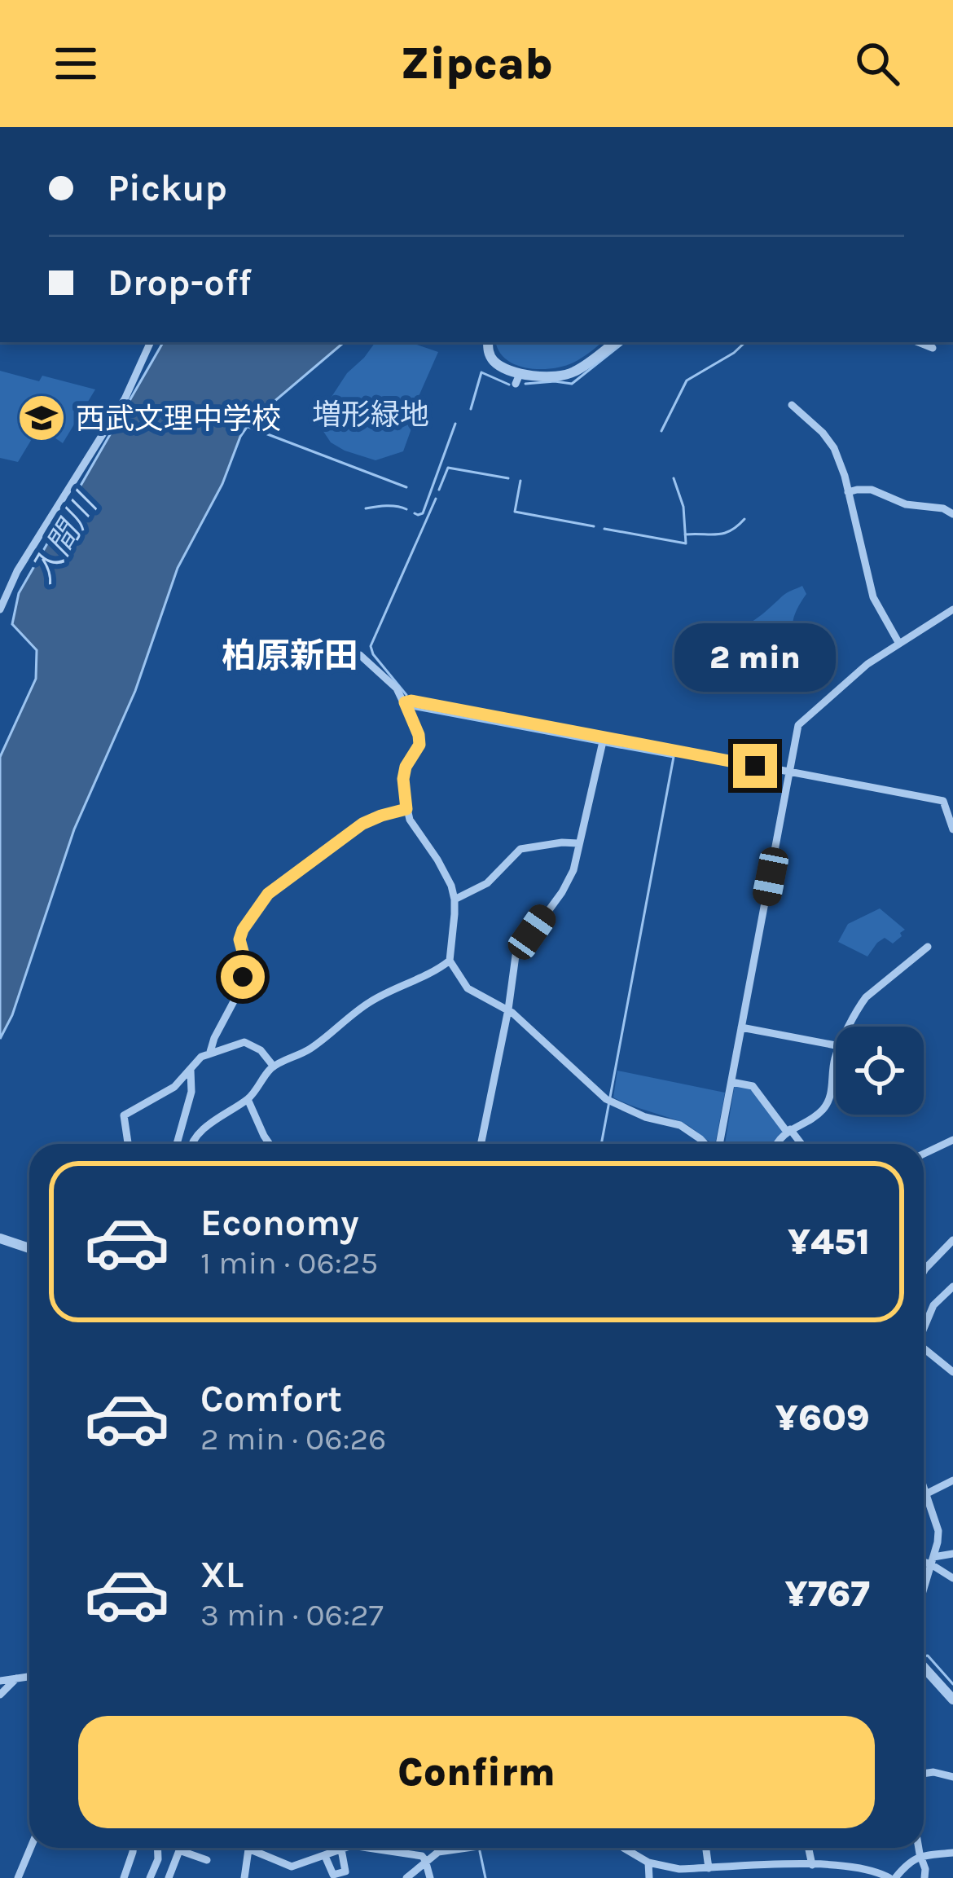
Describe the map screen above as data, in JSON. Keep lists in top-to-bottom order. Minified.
{"districts":["柏原新田"],"water":["入間川"],"parks":["増形緑地"],"places":{"school or university":["西武文理中学校"]},"page":{"header":"Zipcab","banner":["Pickup","Drop-off"],"bubble":"2 min","list":[{"name":"Economy","note":"1 min · 06:25","value":"¥451"},{"name":"Comfort","note":"2 min · 06:26","value":"¥609"},{"name":"XL","note":"3 min · 06:27","value":"¥767"}],"buttons":"Confirm"}}
